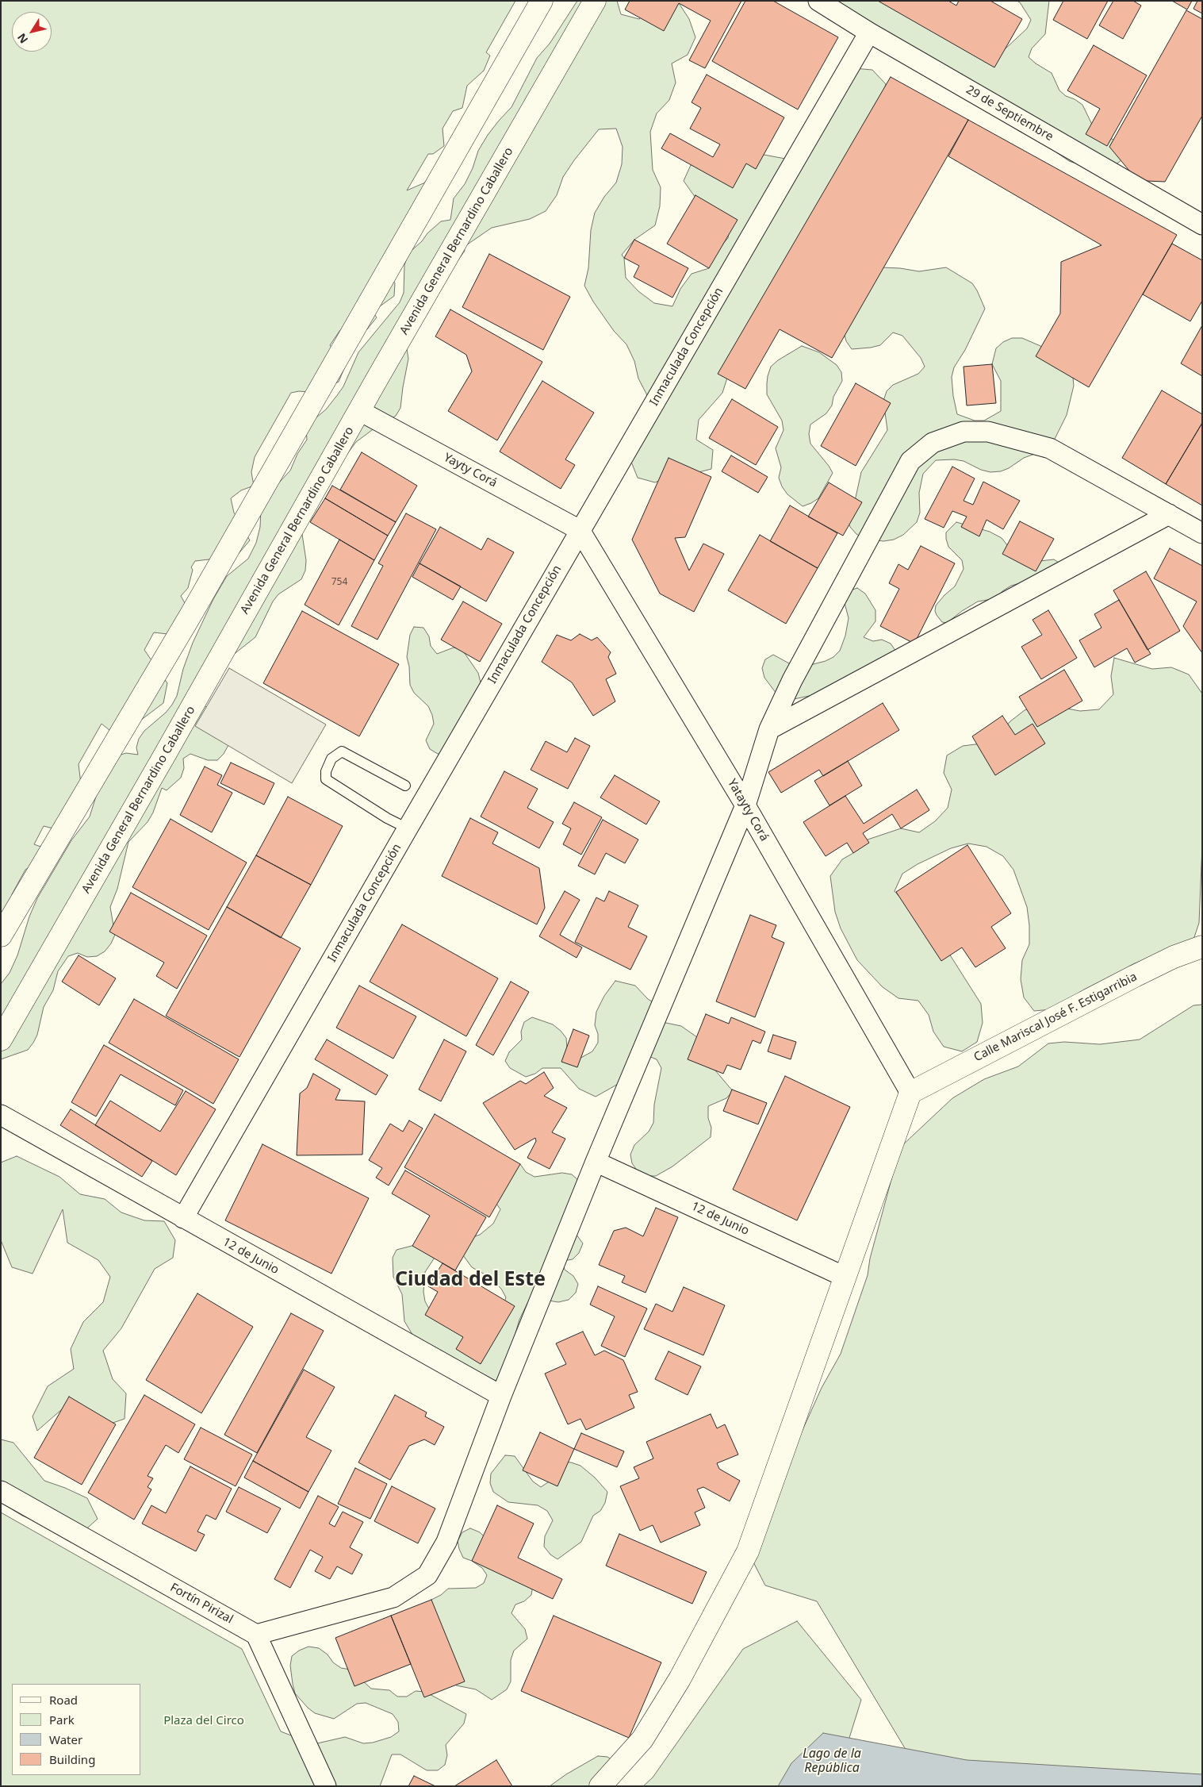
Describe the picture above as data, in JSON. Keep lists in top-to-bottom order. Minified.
{"streets":{"main road":["Avenida General Bernardino Caballero","Calle Mariscal José F. Estigarribia"],"street":["29 de Septiembre","Inmaculada Concepción","Yayty Corá","Yatayty Corá","12 de Junio","Fortín Pirizal"]},"crossings":[["29 de Septiembre","Inmaculada Concepción"],["Avenida General Bernardino Caballero","Yayty Corá"],["Inmaculada Concepción","Yayty Corá"],["Inmaculada Concepción","Yatayty Corá"],["Inmaculada Concepción","12 de Junio"],["Yayty Corá","Yatayty Corá"],["Yatayty Corá","Calle Mariscal José F. Estigarribia"]],"districts":["Ciudad del Este"],"water":["Lago de la República"],"parks":["Plaza del Circo"],"house_numbers":["754"],"legend":["Road","Park","Water","Building"],"north":"bottom left"}
